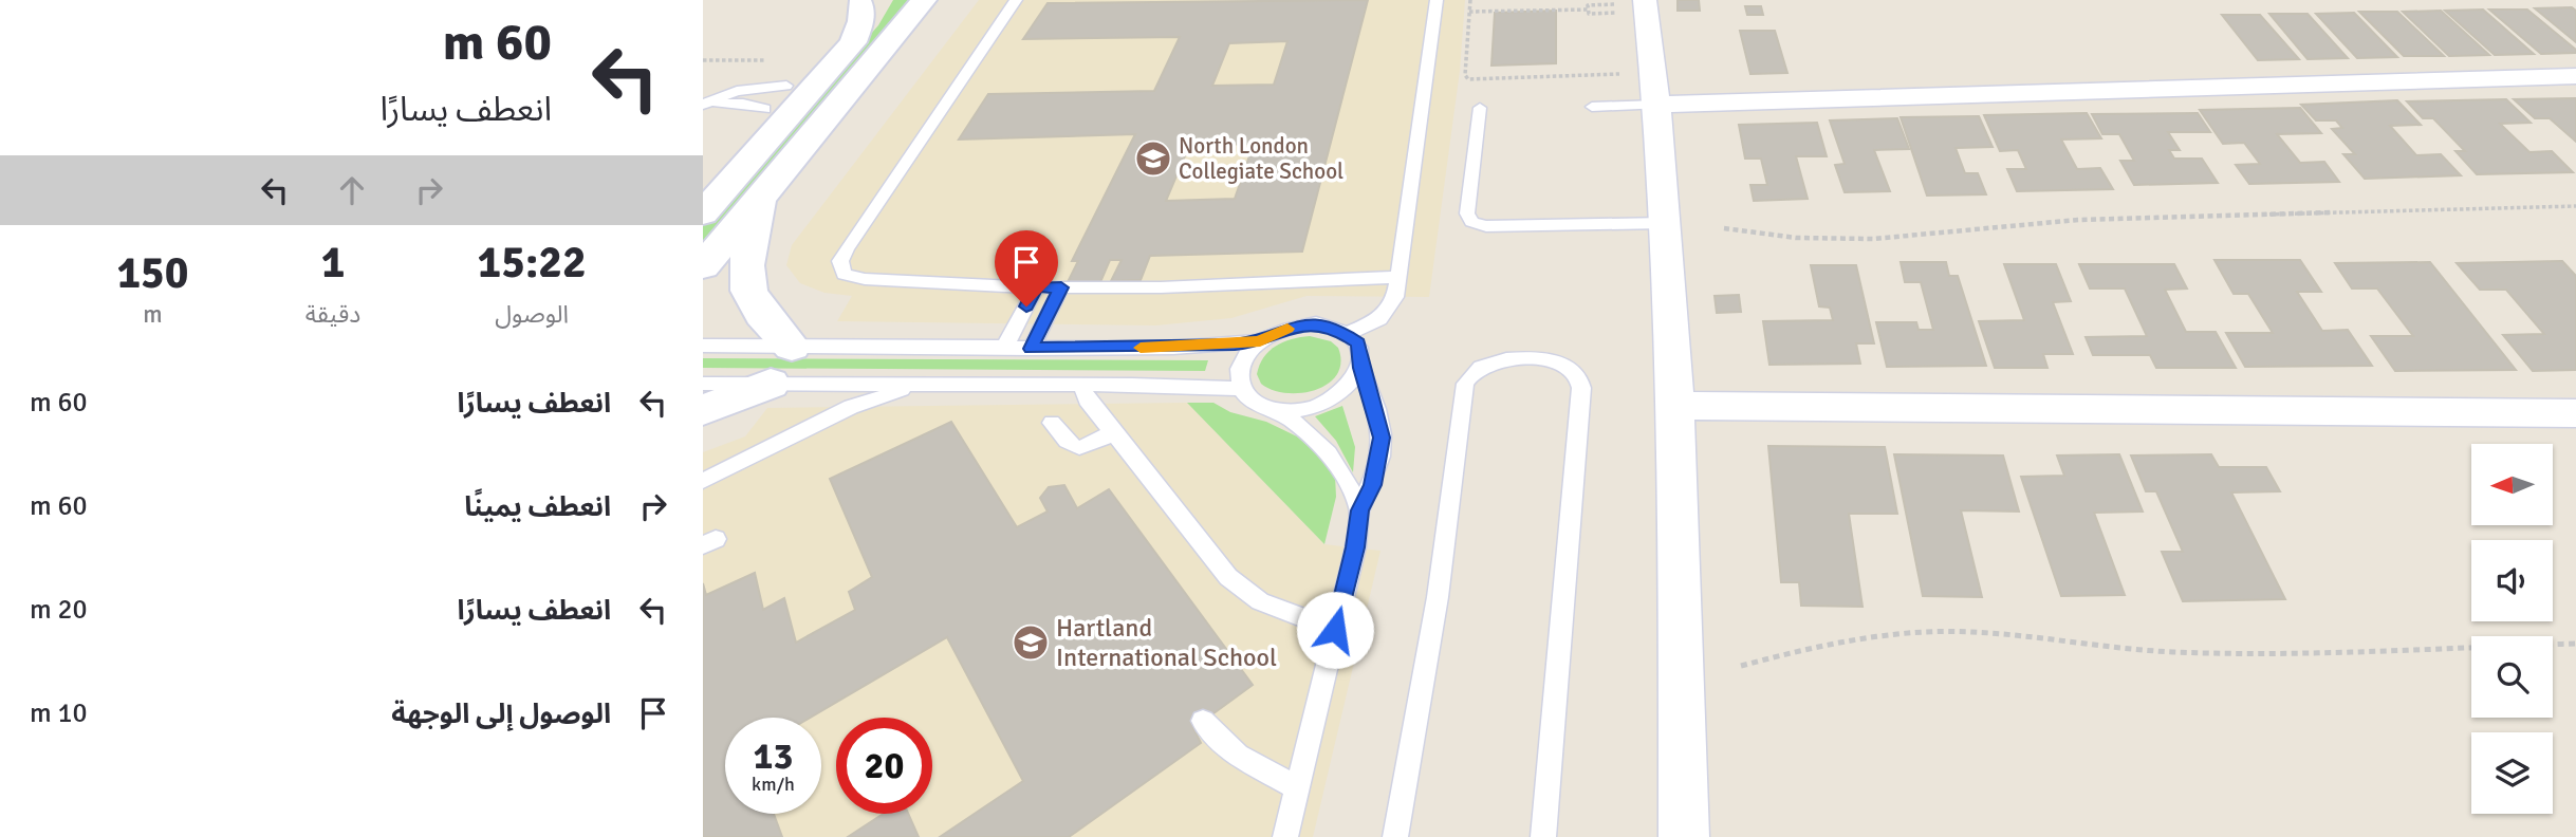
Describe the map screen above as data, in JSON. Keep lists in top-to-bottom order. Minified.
{"places":{"school or university":["North London Collegiate School","Hartland International School"]},"north":"left","page":{"turn":["60 m","انعطف يسارًا"],"eta":["15:22","الوصول","1","دقيقة","150","m"],"list":[{"name":"انعطف يسارًا","value":"60 m"},{"name":"انعطف يمينًا","value":"60 m"},{"name":"انعطف يسارًا","value":"20 m"},{"name":"الوصول إلى الوجهة","value":"10 m"}],"speed":"13 km/h","limit":"20"}}
